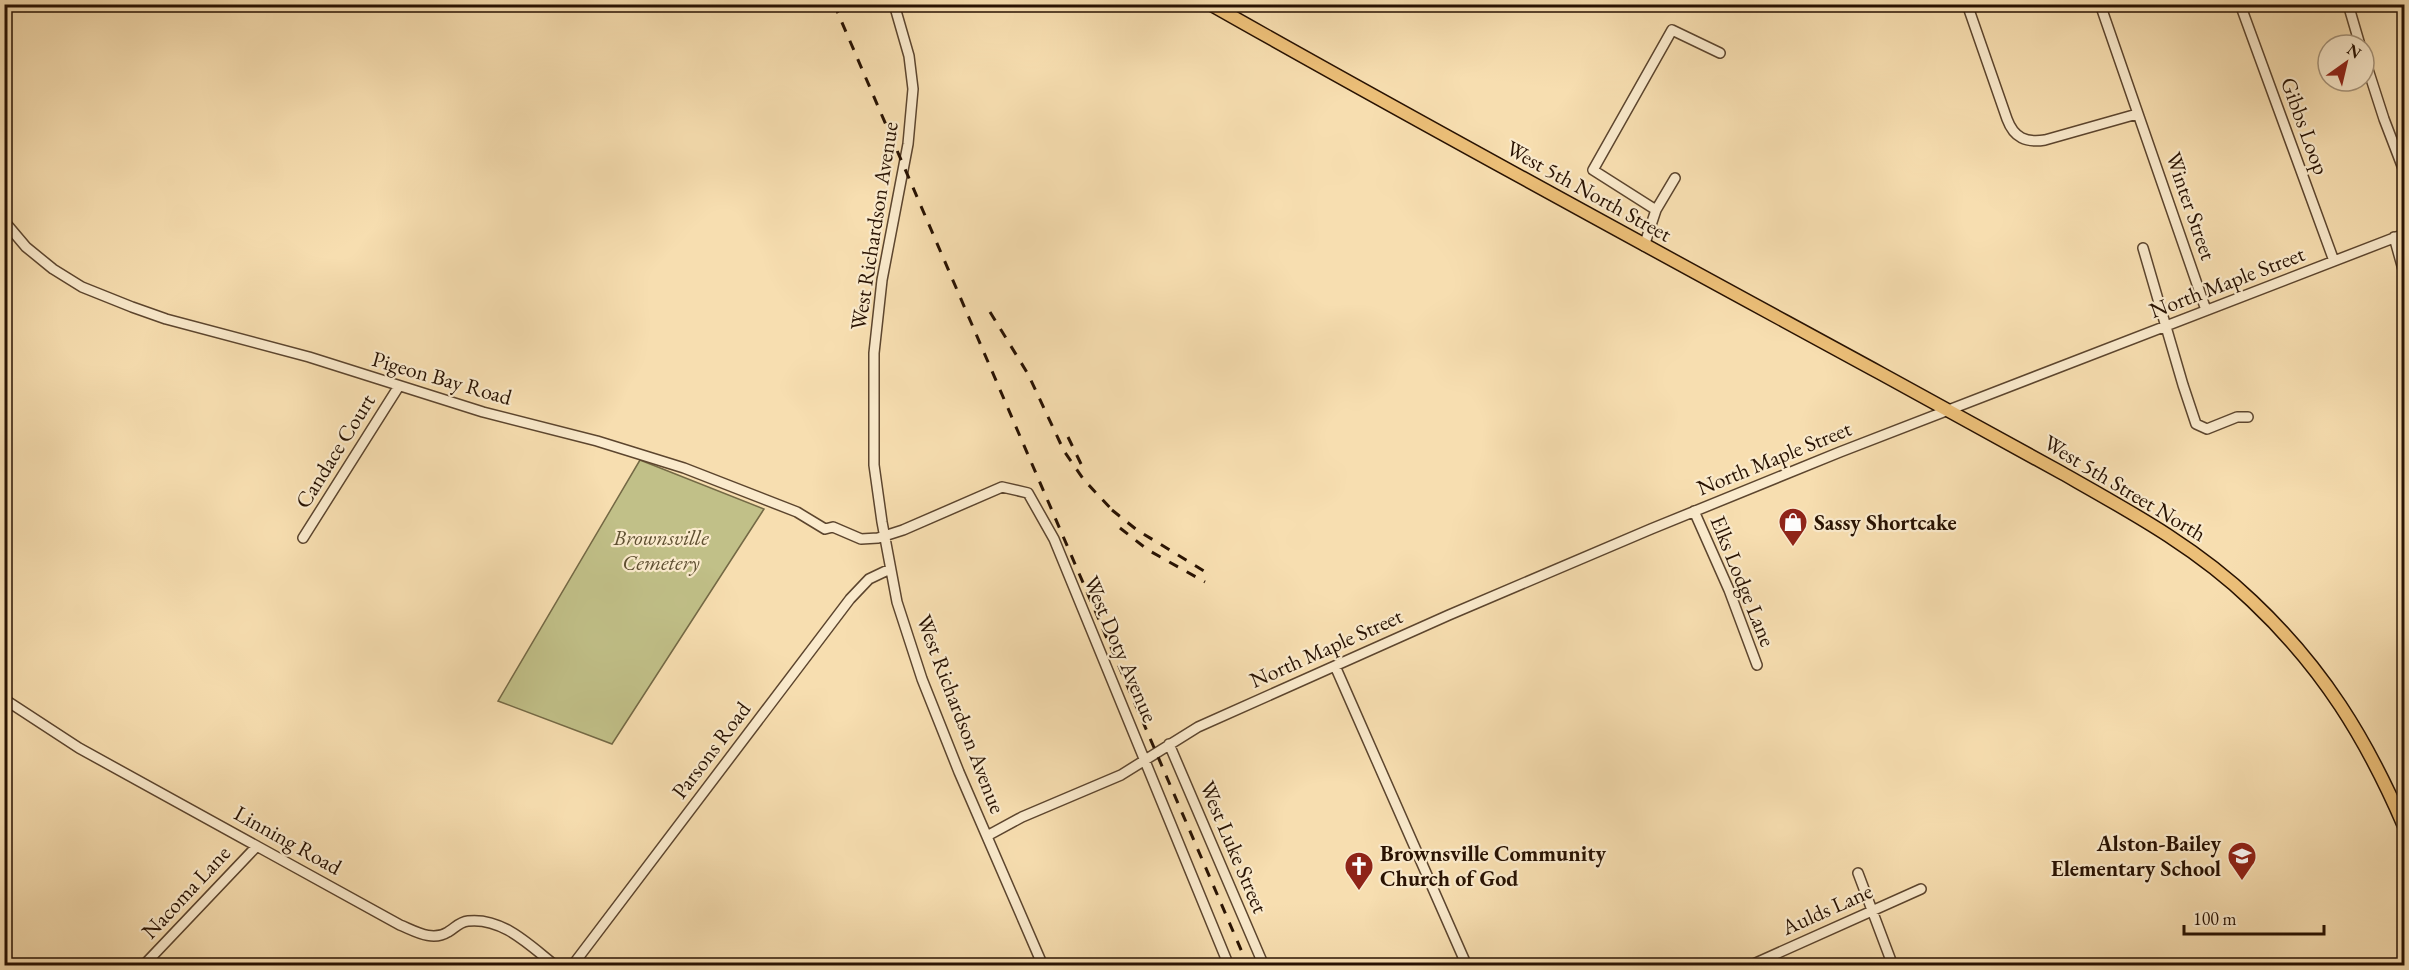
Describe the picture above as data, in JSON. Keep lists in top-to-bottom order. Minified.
{"streets":{"main road":["West 5th North Street","West 5th Street North"],"street":["Gibbs Loop","Winter Street","West Richardson Avenue","North Maple Street","Pigeon Bay Road","Candace Court","Elks Lodge Lane","West Doty Avenue","Parsons Road","Linning Road","West Luke Street","Nacoma Lane","Aulds Lane"]},"crossings":[["Gibbs Loop","North Maple Street"],["West 5th North Street","North Maple Street"],["West 5th North Street","West 5th Street North"],["Winter Street","North Maple Street"],["West Richardson Avenue","North Maple Street"],["West Richardson Avenue","Pigeon Bay Road"],["West Richardson Avenue","West Doty Avenue"],["West Richardson Avenue","Parsons Road"],["North Maple Street","West 5th Street North"],["North Maple Street","Elks Lodge Lane"],["North Maple Street","West Doty Avenue"],["North Maple Street","West Luke Street"],["Pigeon Bay Road","Candace Court"],["Pigeon Bay Road","West Doty Avenue"],["Linning Road","Nacoma Lane"]],"parks":["Brownsville Cemetery"],"places":{"shop":["Sassy Shortcake"],"school or university":["Alston-Bailey Elementary School"],"church":["Brownsville Community Church of God"]},"scale_bar":"100 m","north":"top right"}
